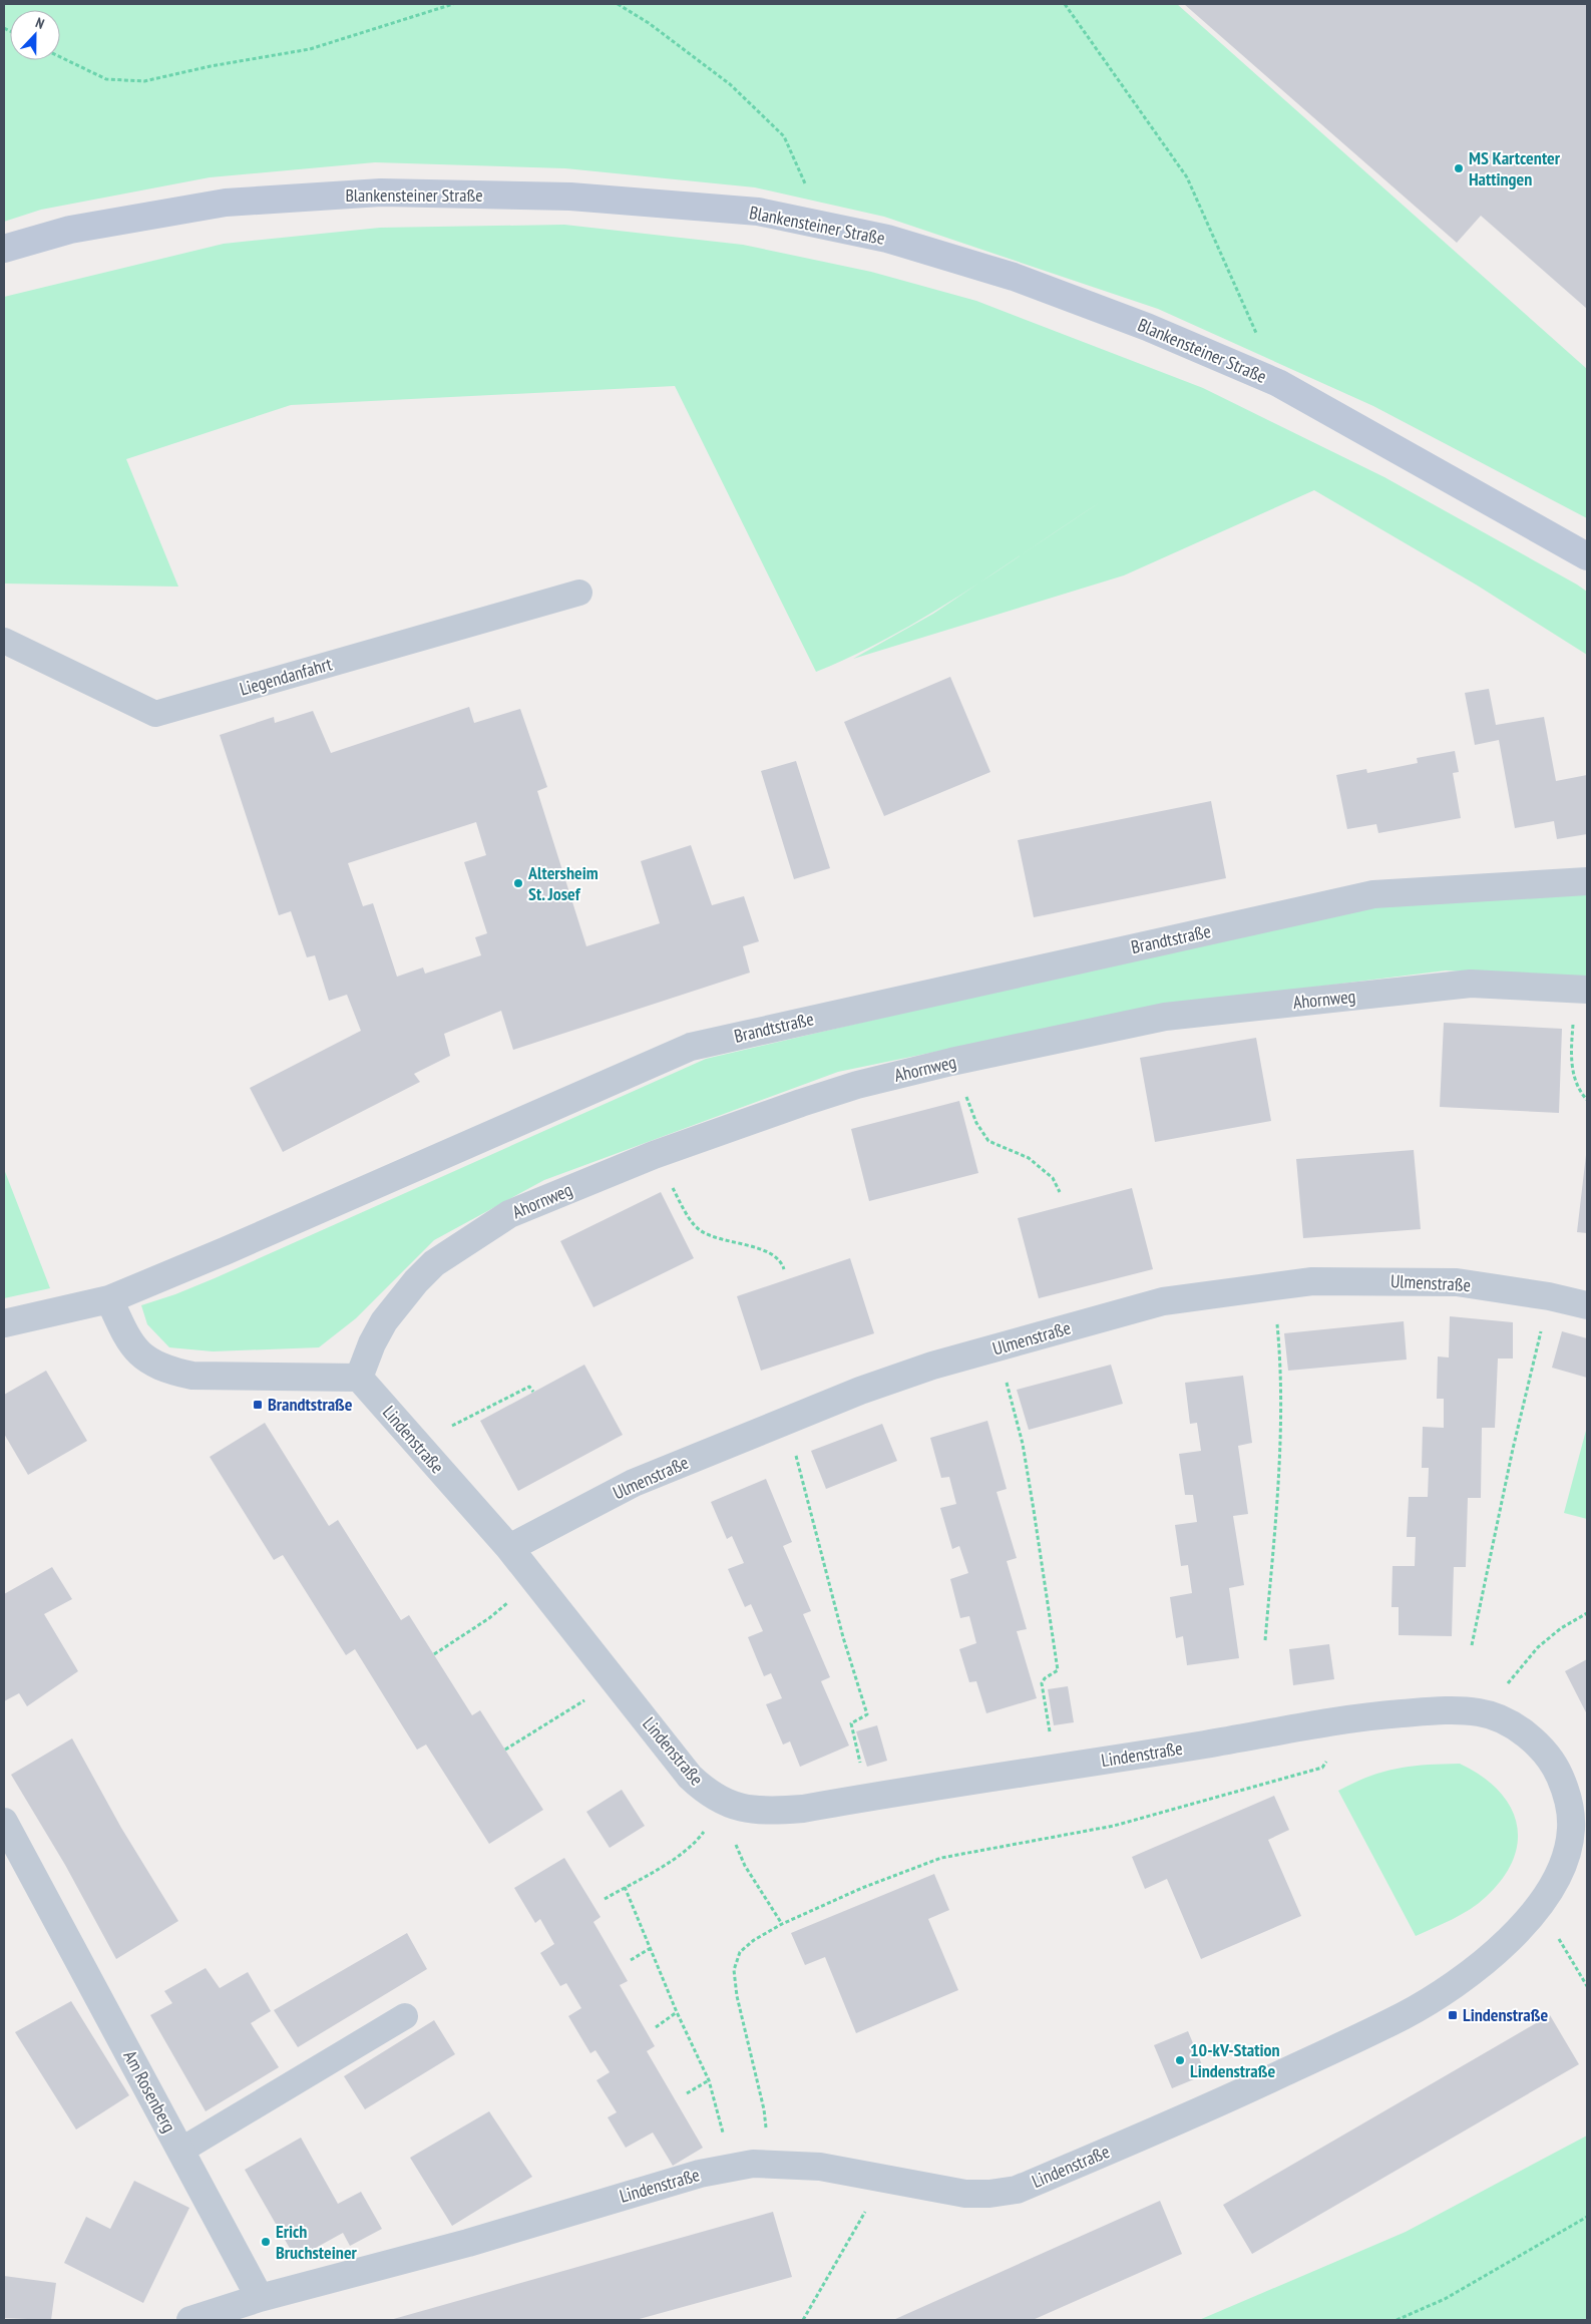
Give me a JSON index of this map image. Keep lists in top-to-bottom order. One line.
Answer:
{"streets":{"main road":["Blankensteiner Straße"],"street":["Brandtstraße","Ahornweg","Ulmenstraße","Lindenstraße","Am Rosenberg"],"lane":["Liegendanfahrt"]},"crossings":[["Ahornweg","Lindenstraße"],["Ulmenstraße","Lindenstraße"],["Lindenstraße","Am Rosenberg"]],"places":{"other":["MS Kartcenter Hattingen","Altersheim St. Josef","10-kV-Station Lindenstraße","Erich Bruchsteiner"],"transit":["Brandtstraße","Lindenstraße"]},"north":"top"}
